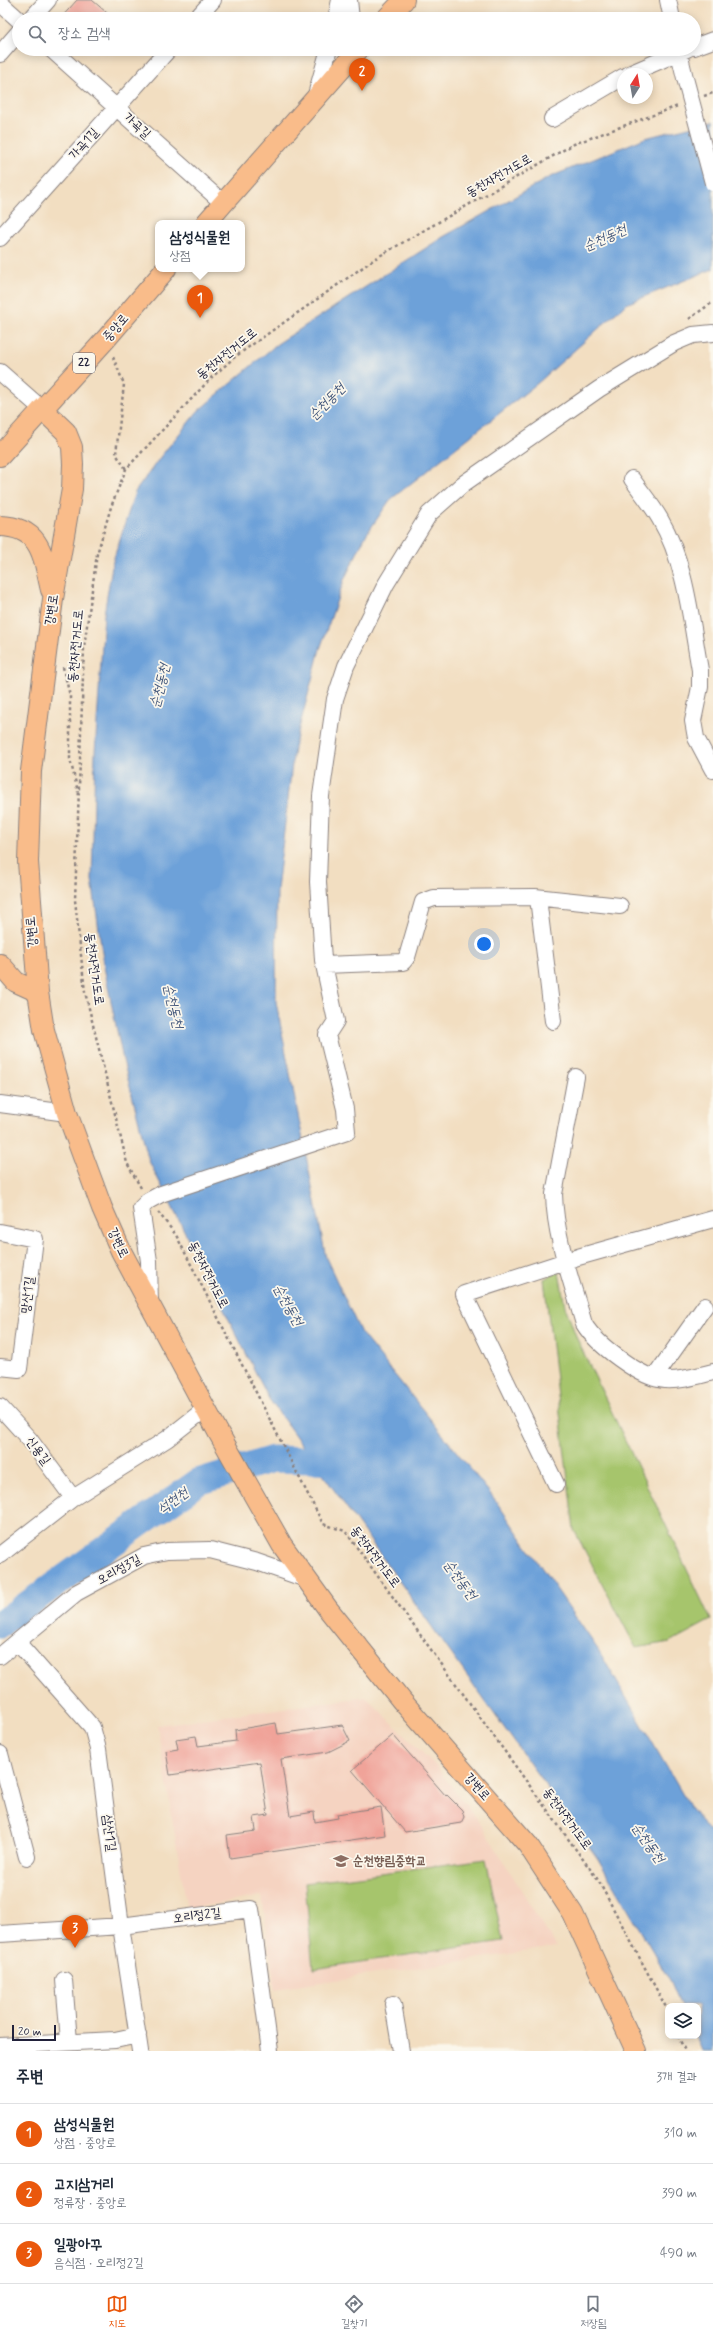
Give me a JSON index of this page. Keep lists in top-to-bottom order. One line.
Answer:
{"streets":{"main road":["중앙로","22","강변로"],"street":["가곡길","가곡1길","망산1길","신용길","오리정3길","삼산1길","오리정2길"],"path":["동천자전거도로"]},"crossings":[["가곡길","가곡1길"],["중앙로","강변로"],["강변로","오리정3길"],["오리정3길","삼산1길"],["삼산1길","오리정2길"]],"water":["순천동천","석현천"],"places":{"school or university":["순천향림중학교"]},"scale_bar":"20 m","north":"top","page":{"search":"장소 검색","pins":["2","1","3"],"popup":["삼성식물원","상점"],"scale":"20 m","heading":["주변","3개 결과"],"list":[{"mark":"1","name":"삼성식물원","note":"상점 · 중앙로","value":"310 m"},{"mark":"2","name":"고지삼거리","note":"정류장 · 중앙로","value":"390 m"},{"mark":"3","name":"일광아꾸","note":"음식점 · 오리정2길","value":"490 m"}],"nav":["지도","길찾기","저장됨"]}}
